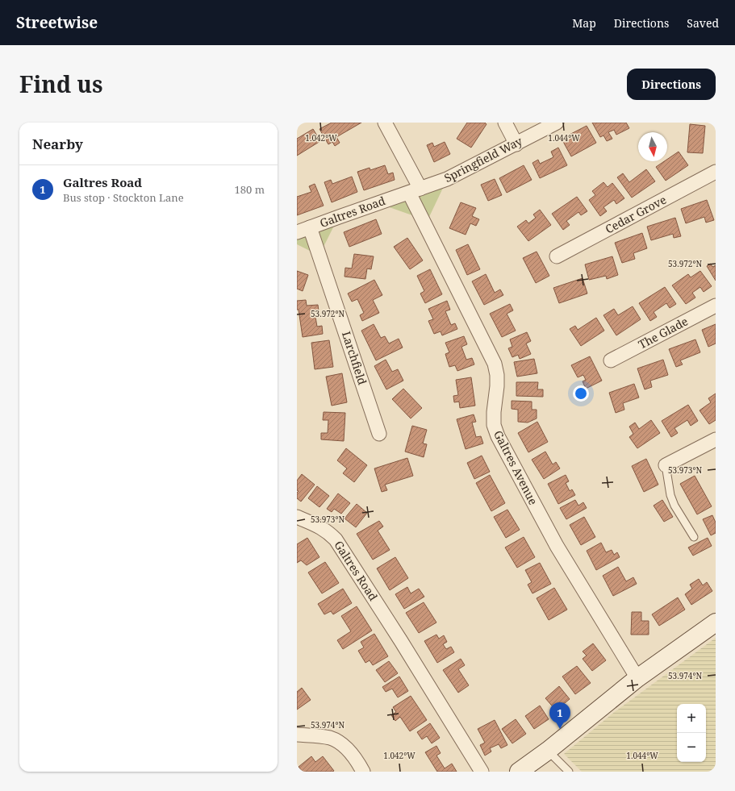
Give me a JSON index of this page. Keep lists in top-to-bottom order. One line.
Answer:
{"streets":{"street":["Springfield Way","Galtres Road","Cedar Grove","The Glade","Larchfield","Galtres Avenue"]},"crossings":[["Springfield Way","Galtres Road"],["Springfield Way","Galtres Avenue"],["Galtres Road","Larchfield"],["Galtres Road","Galtres Avenue"]],"north":"bottom","page":{"header":"Streetwise","nav":["Map","Directions","Saved"],"title":"Find us","buttons":"Directions","heading":"Nearby","list":[{"mark":"1","name":"Galtres Road","note":"Bus stop · Stockton Lane","value":"180 m"}],"pins":"1","map_buttons":["+","−"]},"coordinates":["1.042°W","1.044°W","53.972°N","53.973°N","53.974°N"]}
